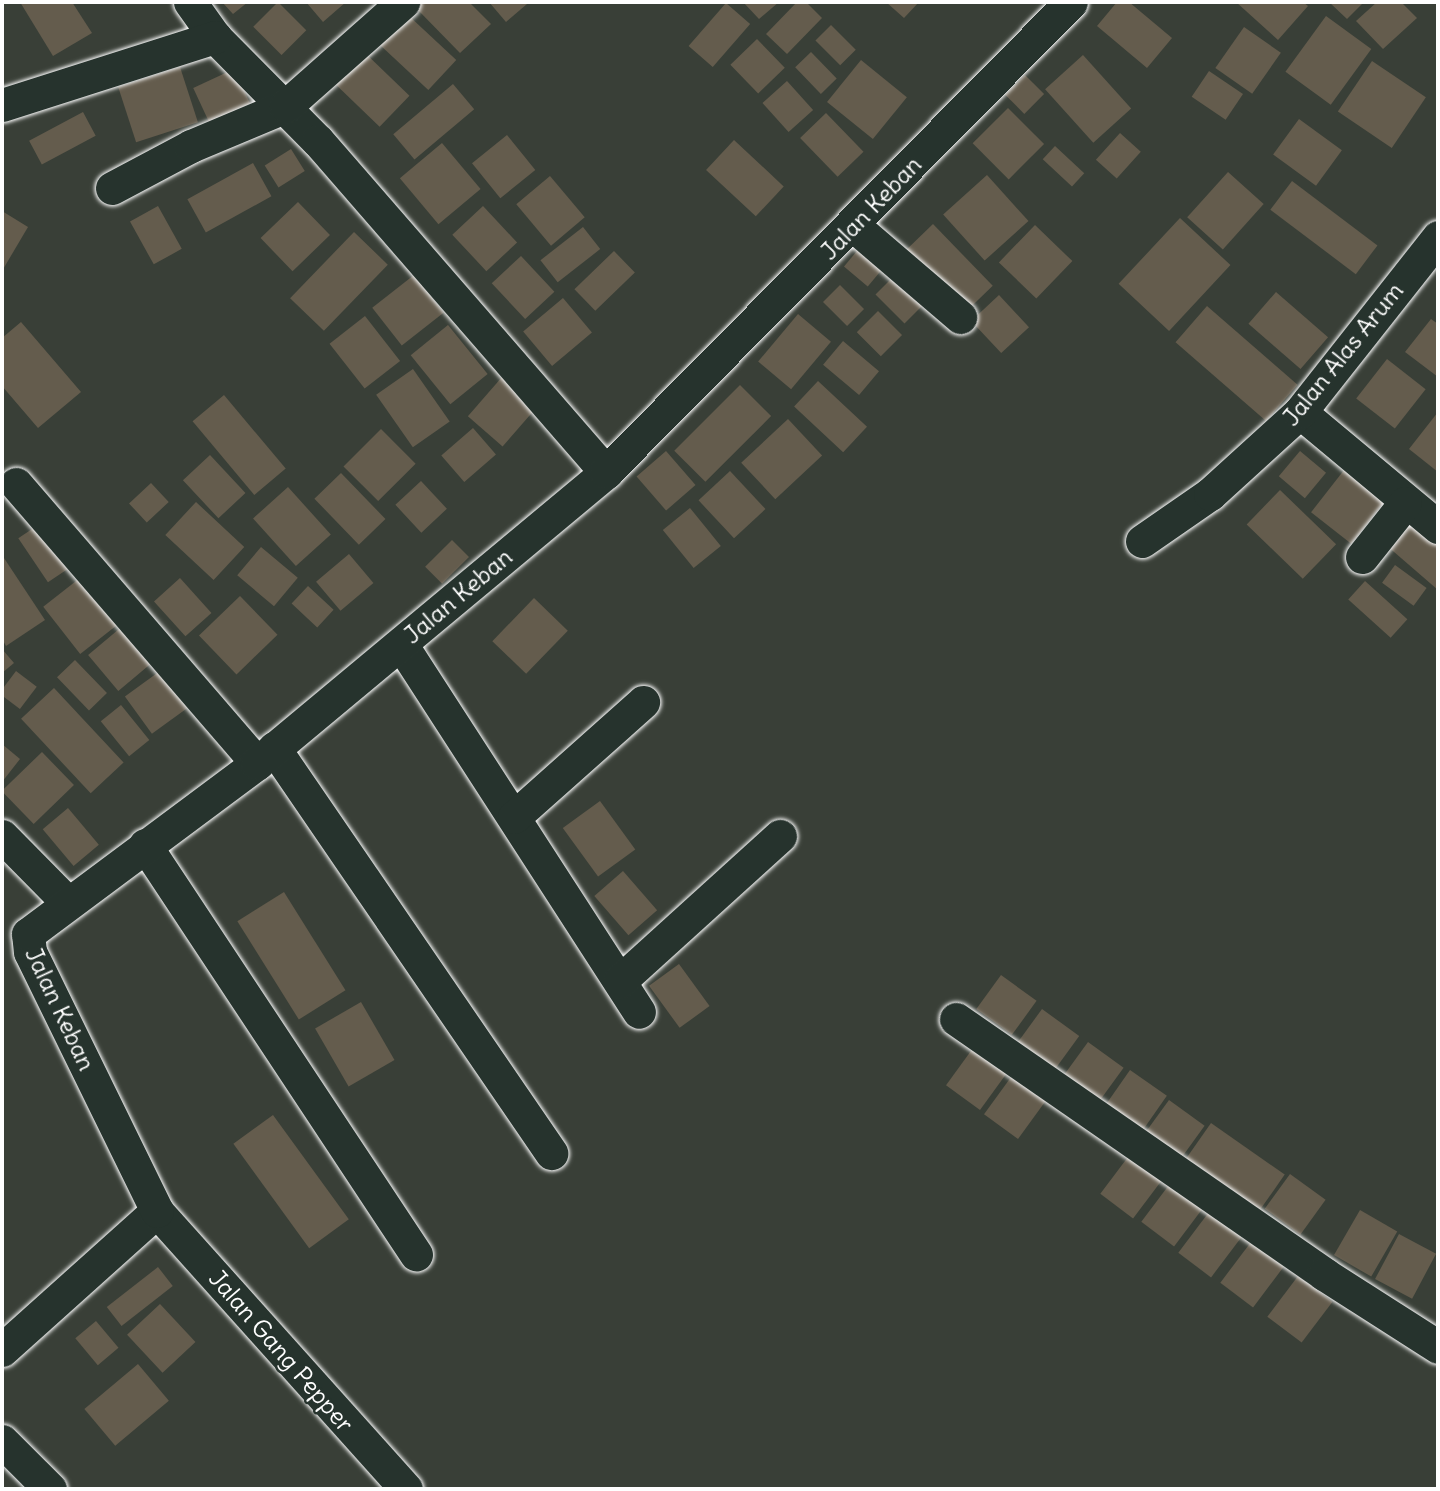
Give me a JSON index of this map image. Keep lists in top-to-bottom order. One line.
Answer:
{"streets":{"street":["Jalan Keban","Jalan Alas Arum","Jalan Gang Pepper"]},"crossings":[["Jalan Keban","Jalan Gang Pepper"]]}
